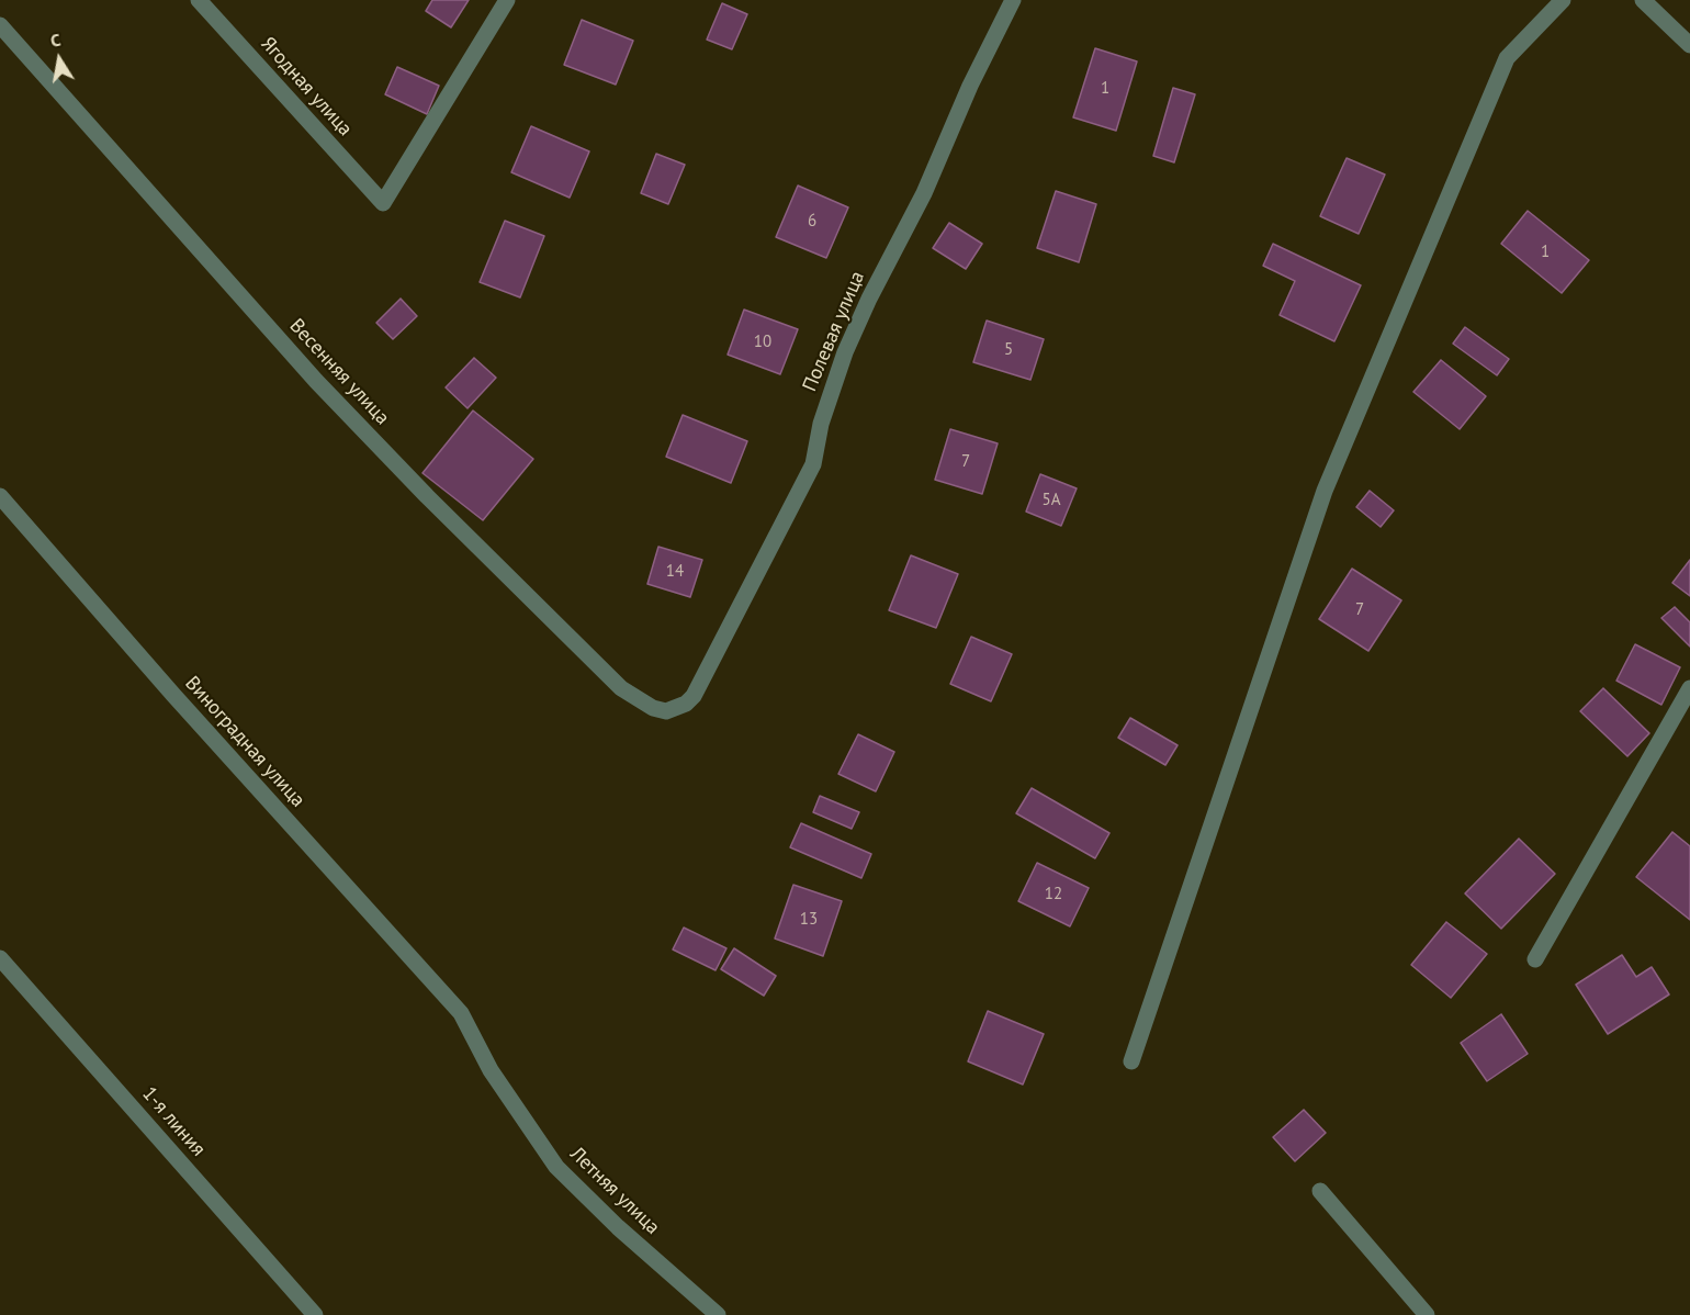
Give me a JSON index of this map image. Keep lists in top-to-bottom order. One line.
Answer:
{"streets":{"street":["Ягодная улица","Полевая улица","Весенняя улица","Виноградная улица","1-я линия","Летняя улица"]},"crossings":[["Полевая улица","Весенняя улица"],["Виноградная улица","Летняя улица"]],"house_numbers":["1","6","1","10","5","7","5А","14","7","12","13"],"north":"top"}
